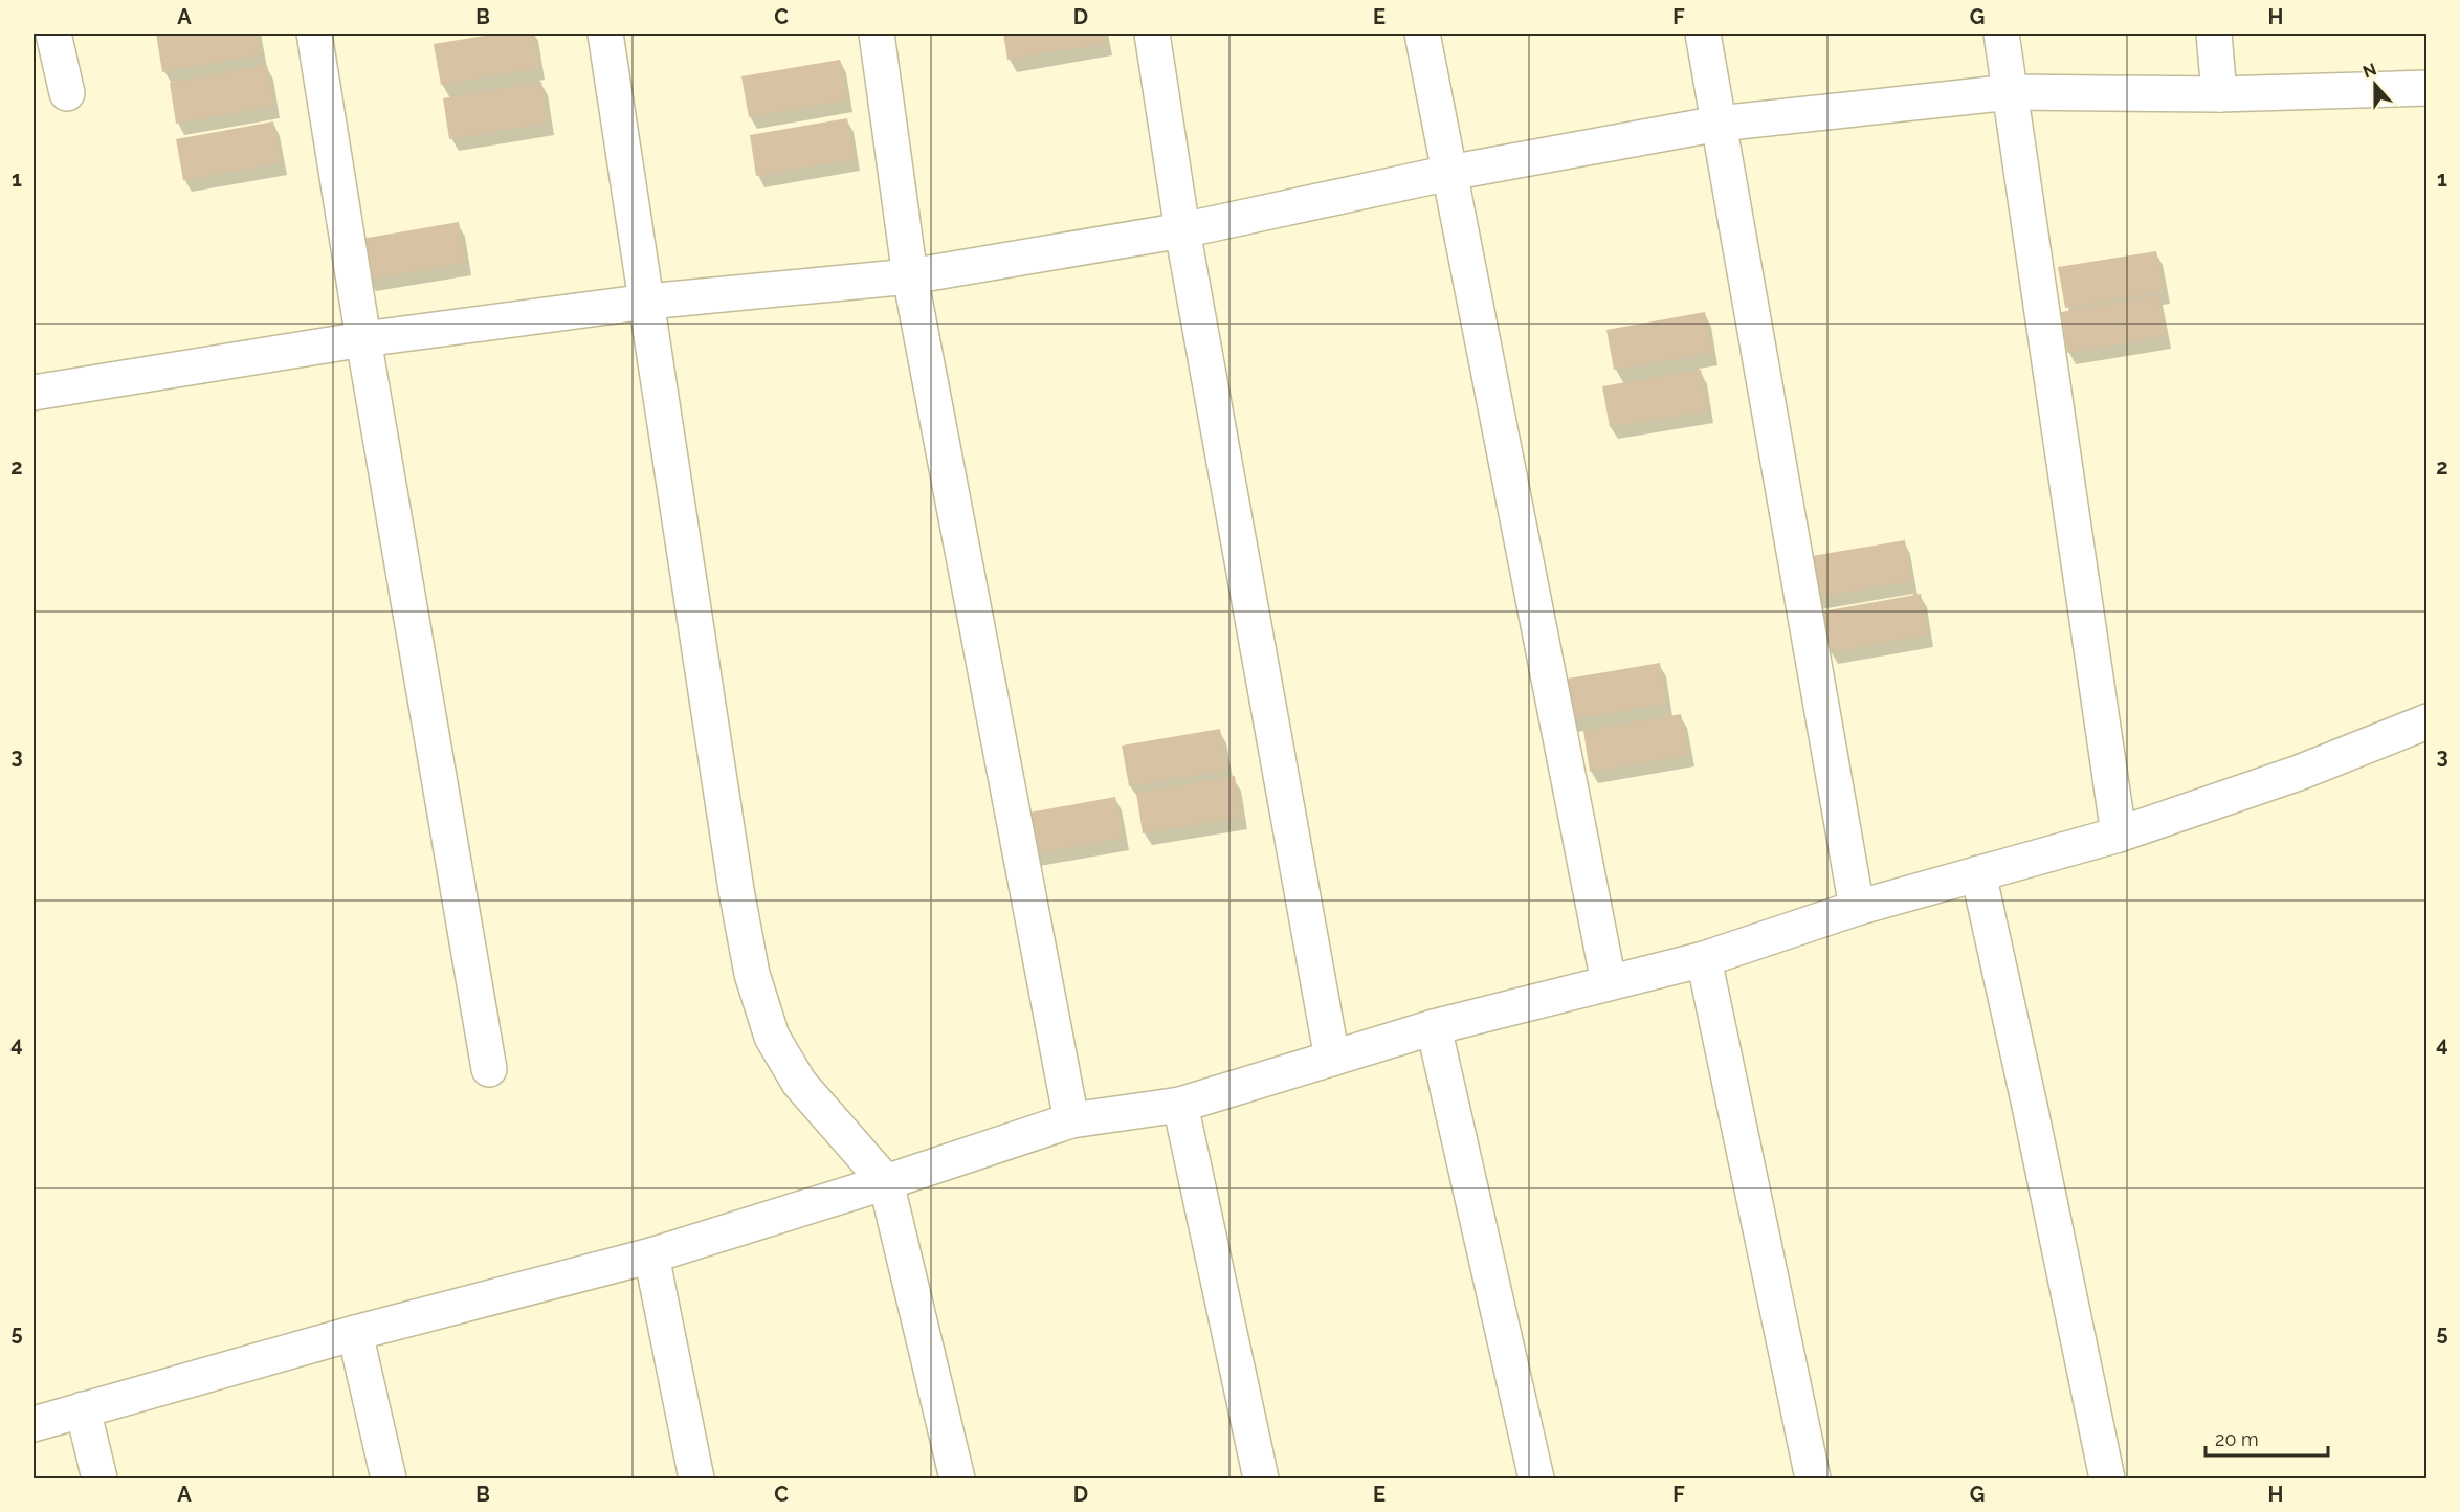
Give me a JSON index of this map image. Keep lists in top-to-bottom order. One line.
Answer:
{"scale_bar":"20 m","north":"top","grid":{"columns":["A","B","C","D","E","F","G","H"],"rows":["1","2","3","4","5"]}}
